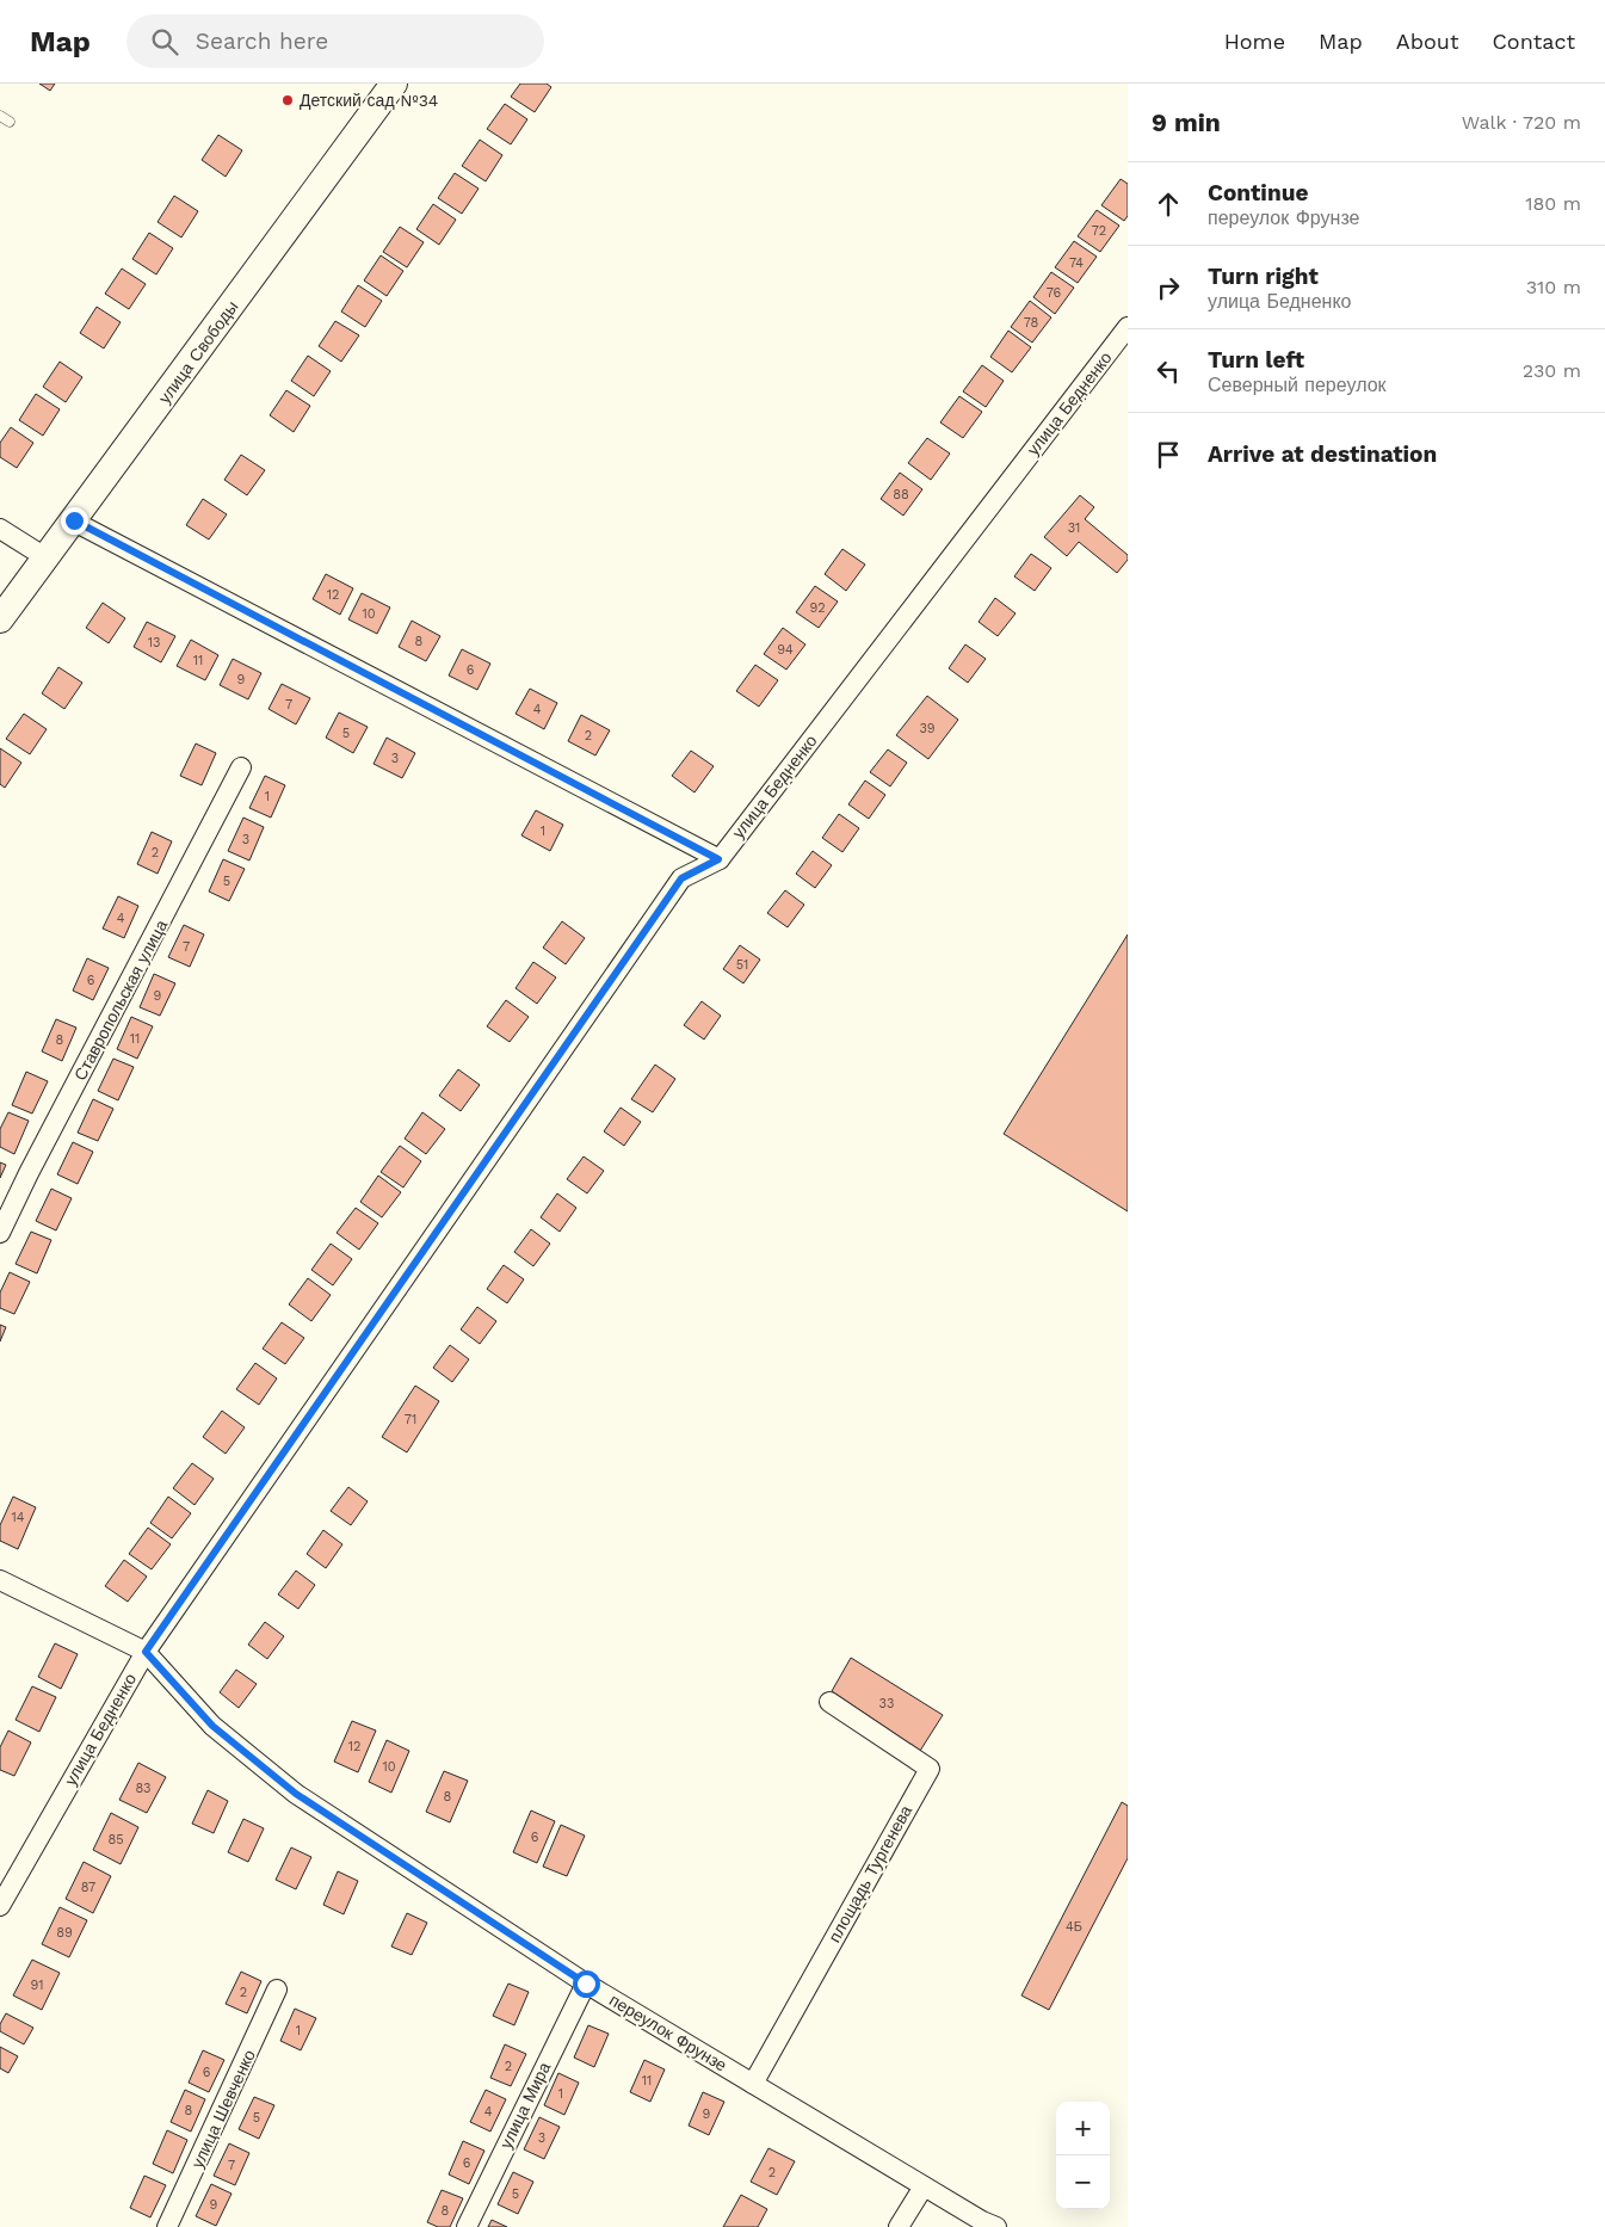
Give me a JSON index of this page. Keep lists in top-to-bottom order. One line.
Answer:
{"streets":{"main road":["улица Свободы"],"street":["улица Бедненко","Ставропольская улица","площадь Тургенева","переулок Фрунзе","улица Мира","улица Шевченко"]},"crossings":[["улица Бедненко","переулок Фрунзе"],["площадь Тургенева","переулок Фрунзе"],["переулок Фрунзе","улица Мира"]],"places":["Детский сад №34"],"house_numbers":["72","74","76","78","88","31","12","92","10","8","13","94","11","6","9","7","4","39","5","2","3","1","1","3","2","5","4","7","51","6","9","11","8","71","14","33","12","10","83","8","6","85","87","4Б","89","91","2","1","2","6","11","1","8","4","9","5","3","6","7","2","5","9","8"],"page":{"header":"Map","search":"Search here","nav":["Home","Map","About","Contact"],"heading":["9 min","Walk · 720 m"],"list":[["Continue","переулок Фрунзе","180 m"],["Turn right","улица Бедненко","310 m"],["Turn left","Северный переулок","230 m"],"Arrive at destination"],"map_buttons":["+","−"]}}
